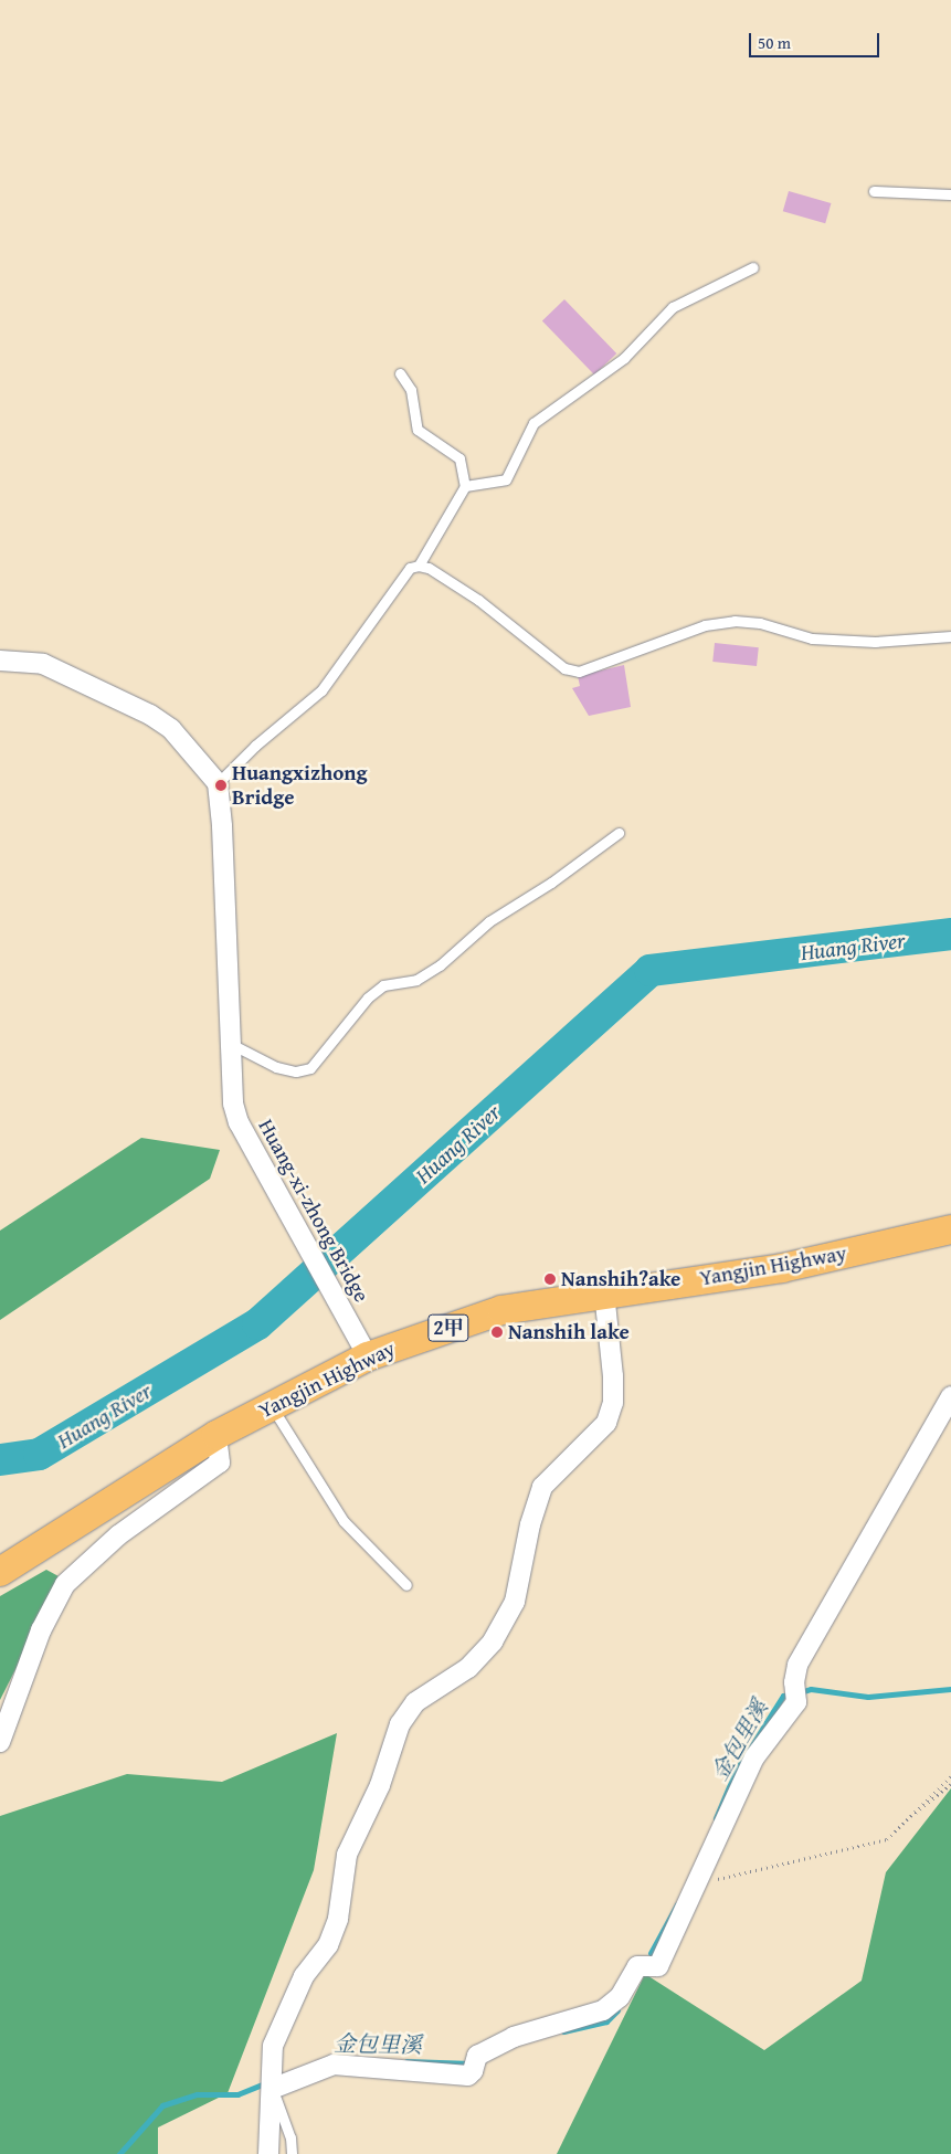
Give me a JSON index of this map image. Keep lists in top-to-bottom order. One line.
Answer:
{"streets":{"main road":["Yangjin Highway","2甲"],"street":["Huang-xi-zhong Bridge"]},"crossings":[["Huang-xi-zhong Bridge","Yangjin Highway"]],"water":["Huang River","金包里溪"],"places":["Huangxizhong Bridge","Nanshih?ake","Nanshih lake"],"scale_bar":"50 m"}
